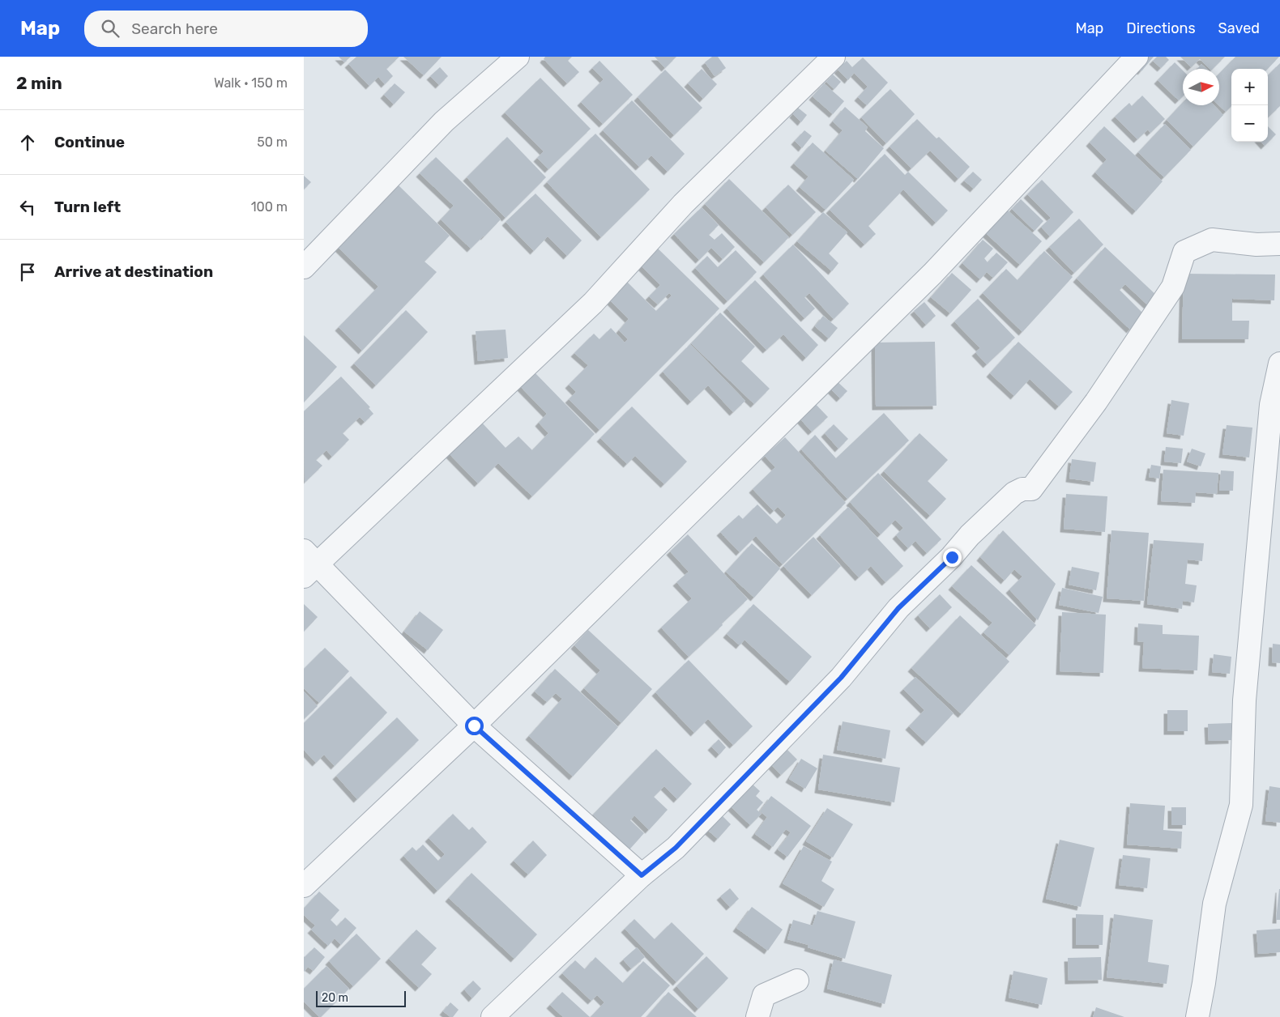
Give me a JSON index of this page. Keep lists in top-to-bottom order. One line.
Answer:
{"scale_bar":"20 m","north":"right","page":{"header":"Map","search":"Search here","nav":["Map","Directions","Saved"],"heading":["2 min","Walk · 150 m"],"map_buttons":["+","−"],"list":[["Continue","50 m"],["Turn left","100 m"],"Arrive at destination"],"scale":"20 m"}}
